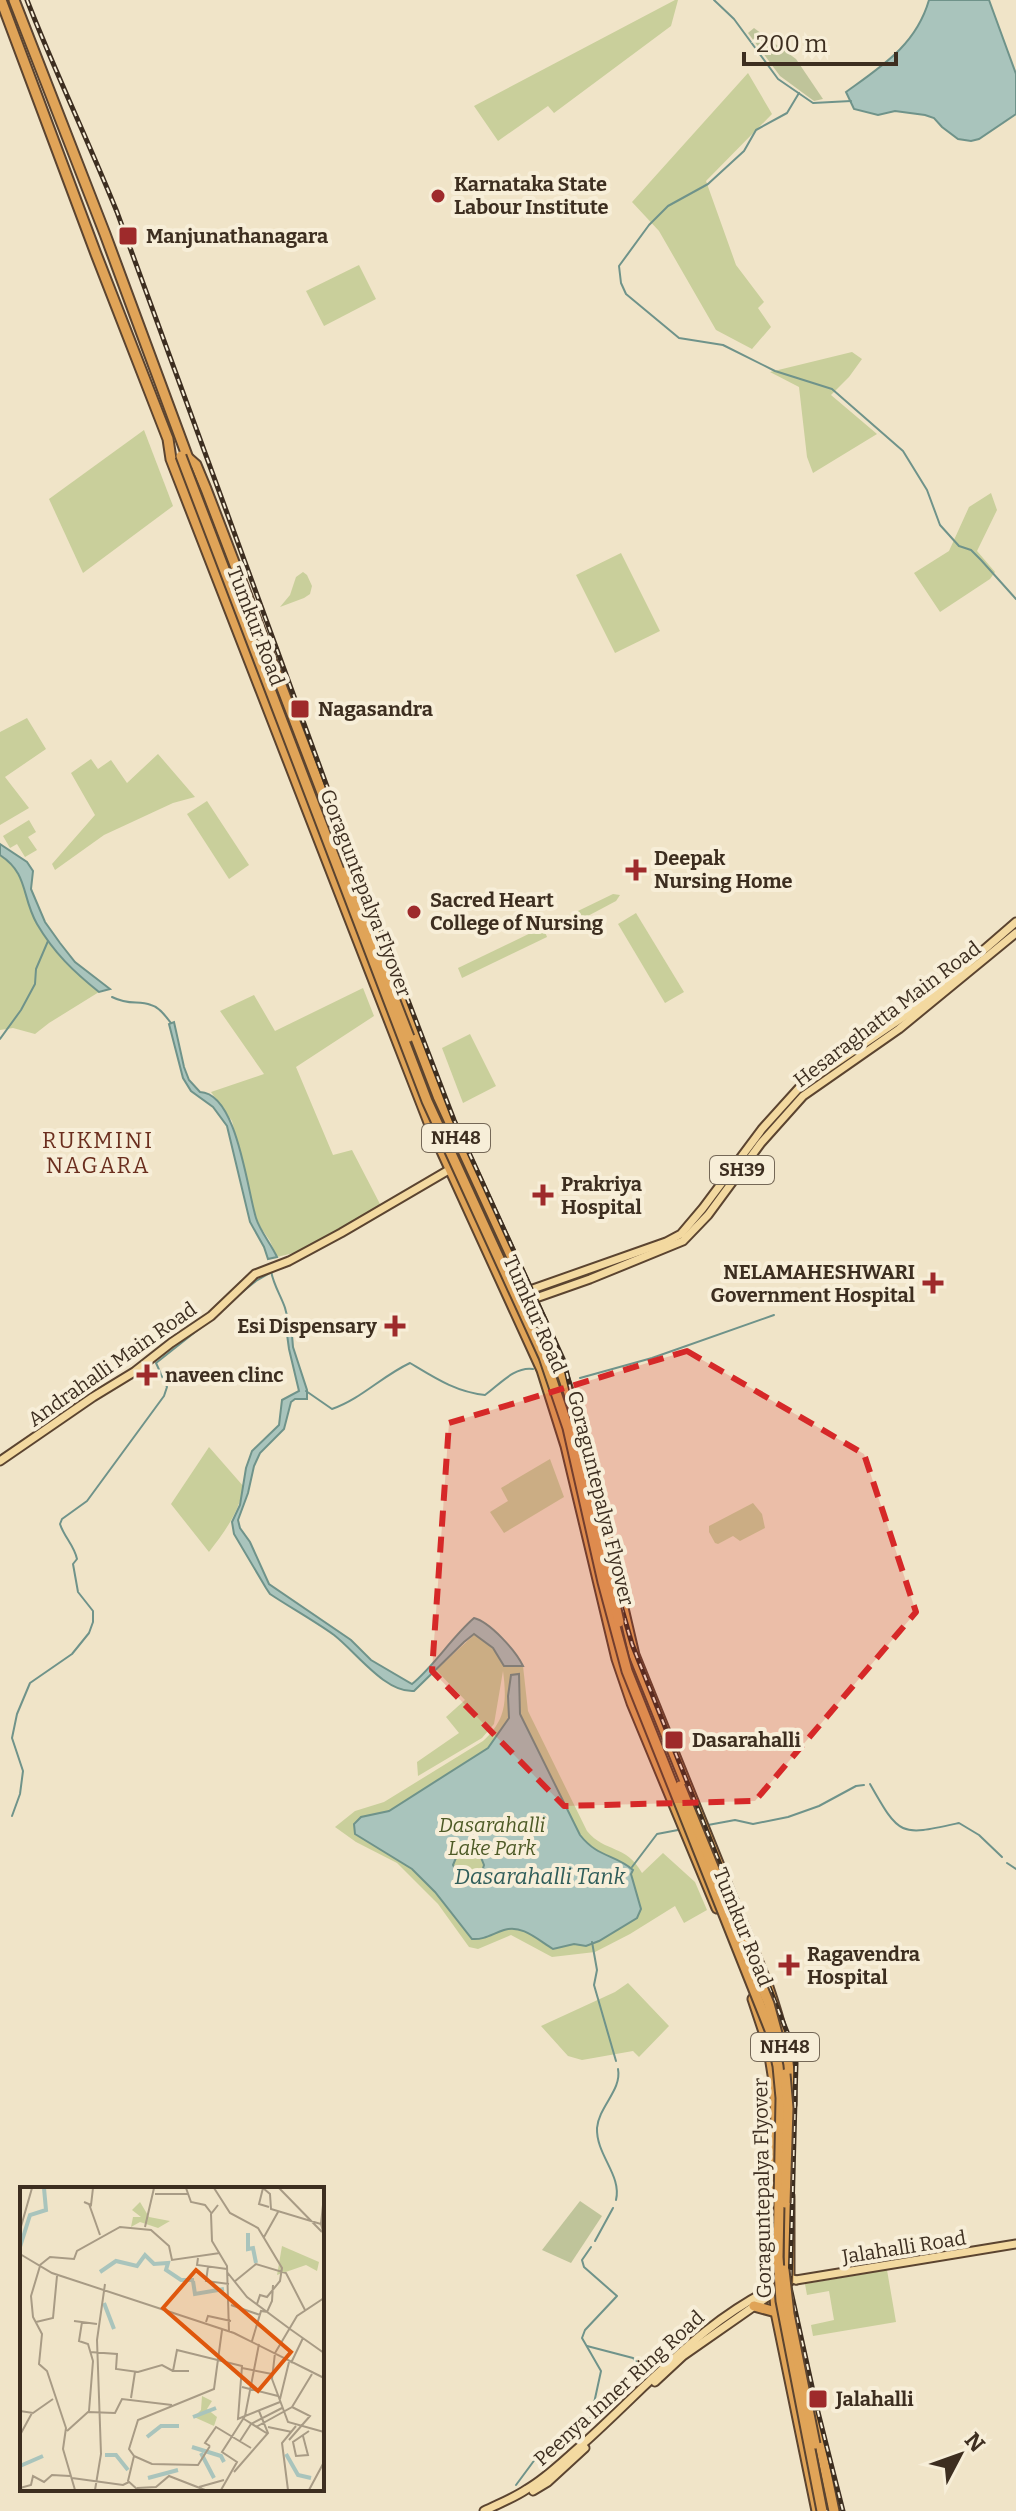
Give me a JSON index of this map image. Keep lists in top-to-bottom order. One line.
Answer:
{"streets":{"highway":["Tumkur Road","Goraguntepalya Flyover","NH48"],"main road":["Hesaraghatta Main Road","SH39","Andrahalli Main Road","Jalahalli Road","Peenya Inner Ring Road"]},"crossings":[["Tumkur Road","Goraguntepalya Flyover"],["Tumkur Road","Hesaraghatta Main Road"],["Tumkur Road","NH48"],["Tumkur Road","Jalahalli Road"],["Tumkur Road","Peenya Inner Ring Road"],["Goraguntepalya Flyover","NH48"],["Jalahalli Road","Peenya Inner Ring Road"]],"districts":["RUKMINI NAGARA"],"water":["Dasarahalli Tank"],"parks":["Dasarahalli Lake Park"],"places":{"other":["Karnataka State Labour Institute","Sacred Heart College of Nursing"],"transit":["Manjunathanagara","Nagasandra","Dasarahalli","Jalahalli"],"health":["Deepak Nursing Home","Prakriya Hospital","NELAMAHESHWARI Government Hospital","Esi Dispensary","naveen clinc","Ragavendra Hospital"]},"scale_bar":"200 m","north":"top right"}
